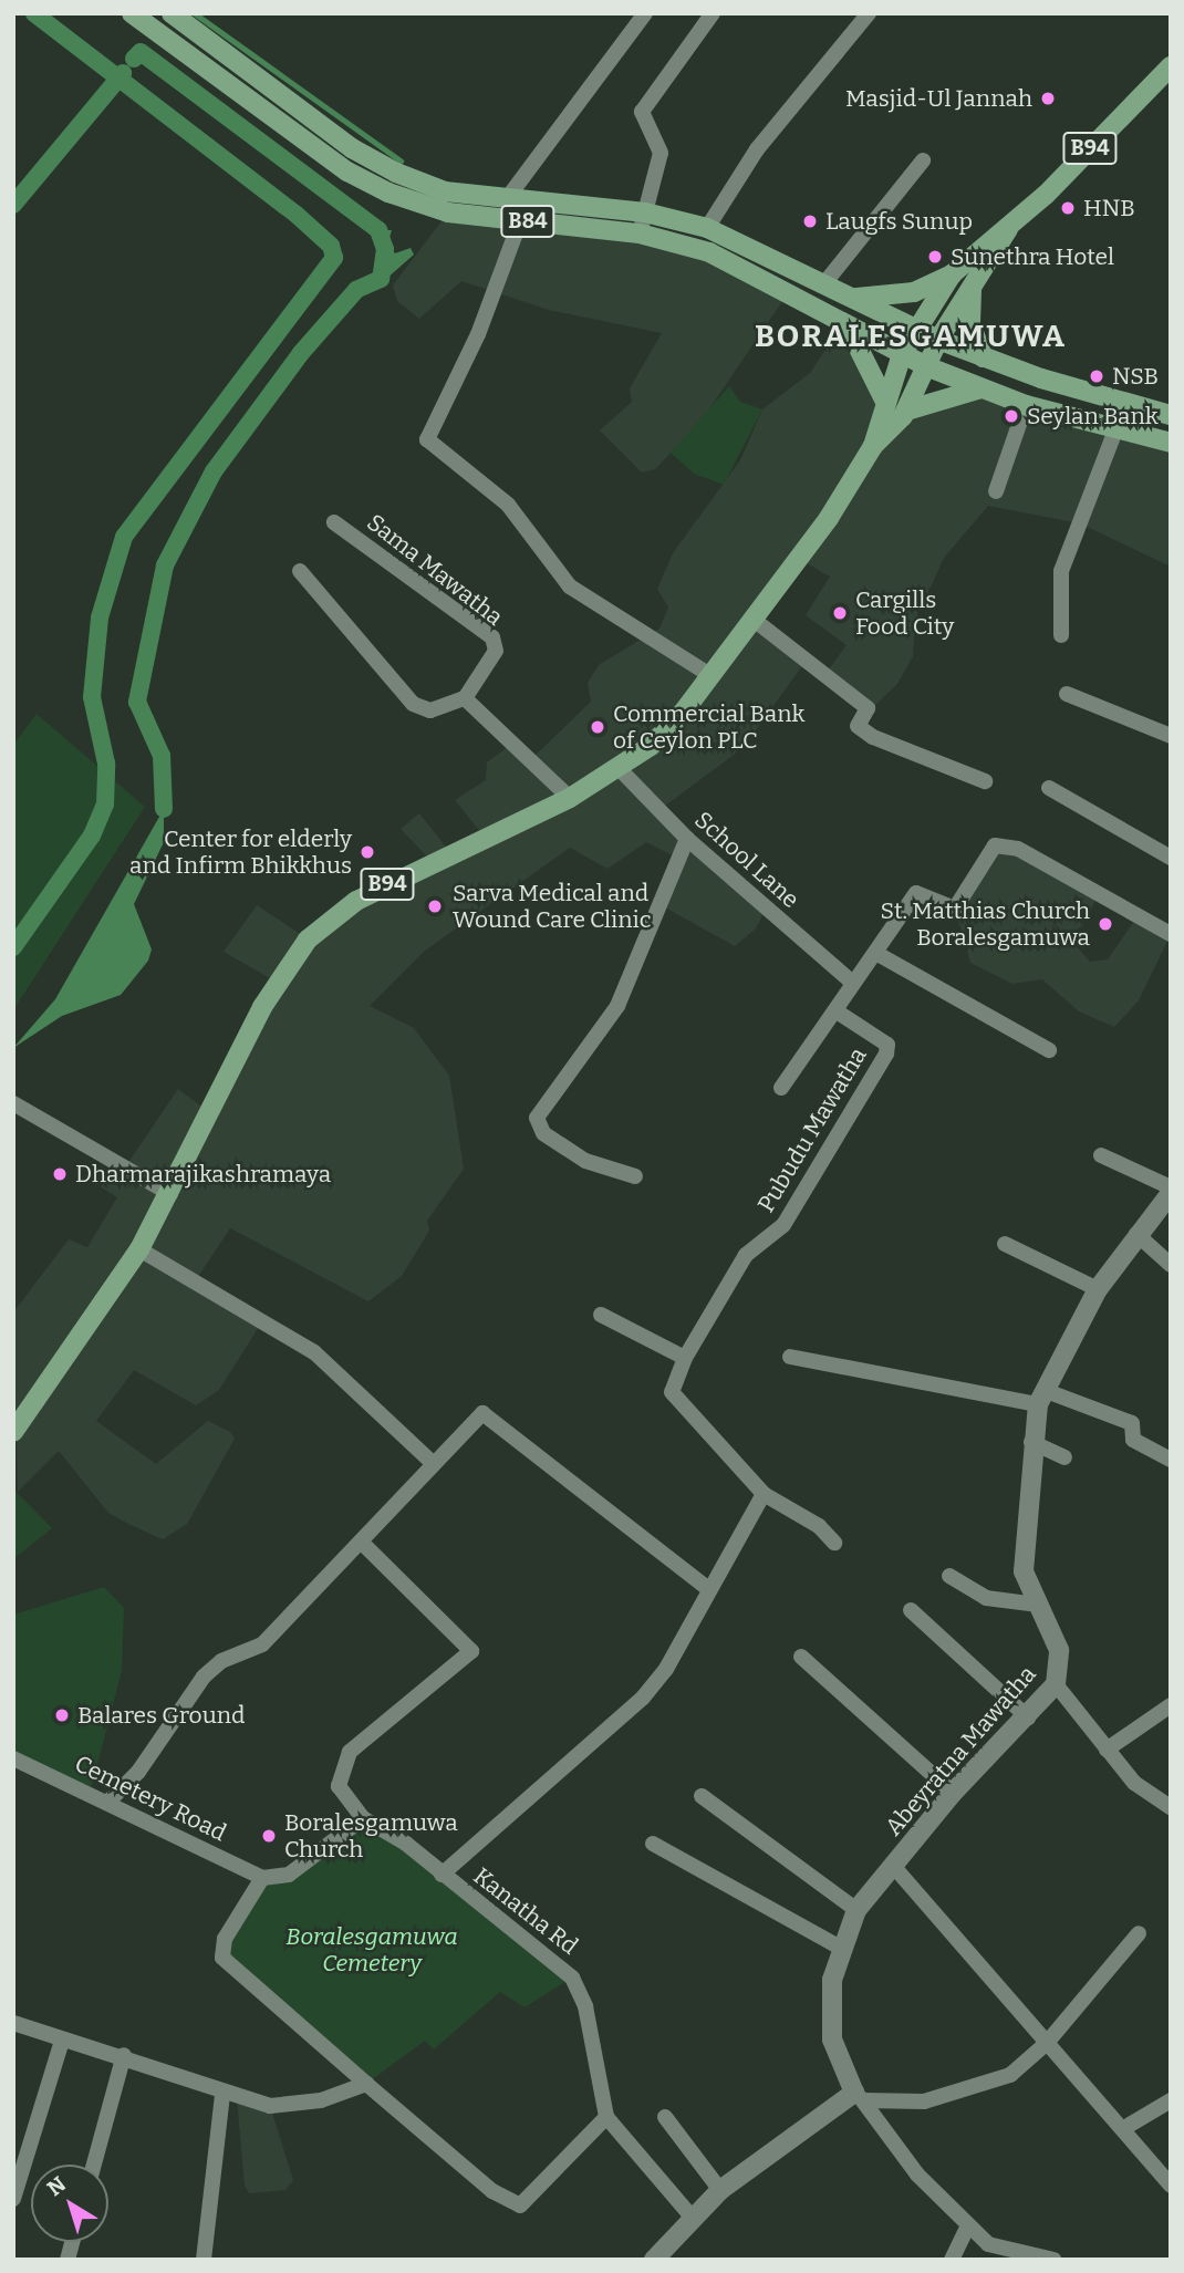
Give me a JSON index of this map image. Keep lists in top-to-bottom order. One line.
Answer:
{"streets":{"main road":["B94","B84"],"street":["Sama Mawatha","School Lane","Pubudu Mawatha","Abeyratna Mawatha","Cemetery Road","Kanatha Rd"]},"crossings":[["B94","B84"],["B94","School Lane"]],"districts":["BORALESGAMUWA"],"parks":["Boralesgamuwa Cemetery"],"places":["Masjid-Ul Jannah","HNB","Laugfs Sunup","Sunethra Hotel","NSB","Seylan Bank","Cargills Food City","Commercial Bank of Ceylon PLC","Center for elderly and Infirm Bhikkhus","Sarva Medical and Wound Care Clinic","St. Matthias Church Boralesgamuwa","Dharmarajikashramaya","Balares Ground","Boralesgamuwa Church"],"north":"top left"}
